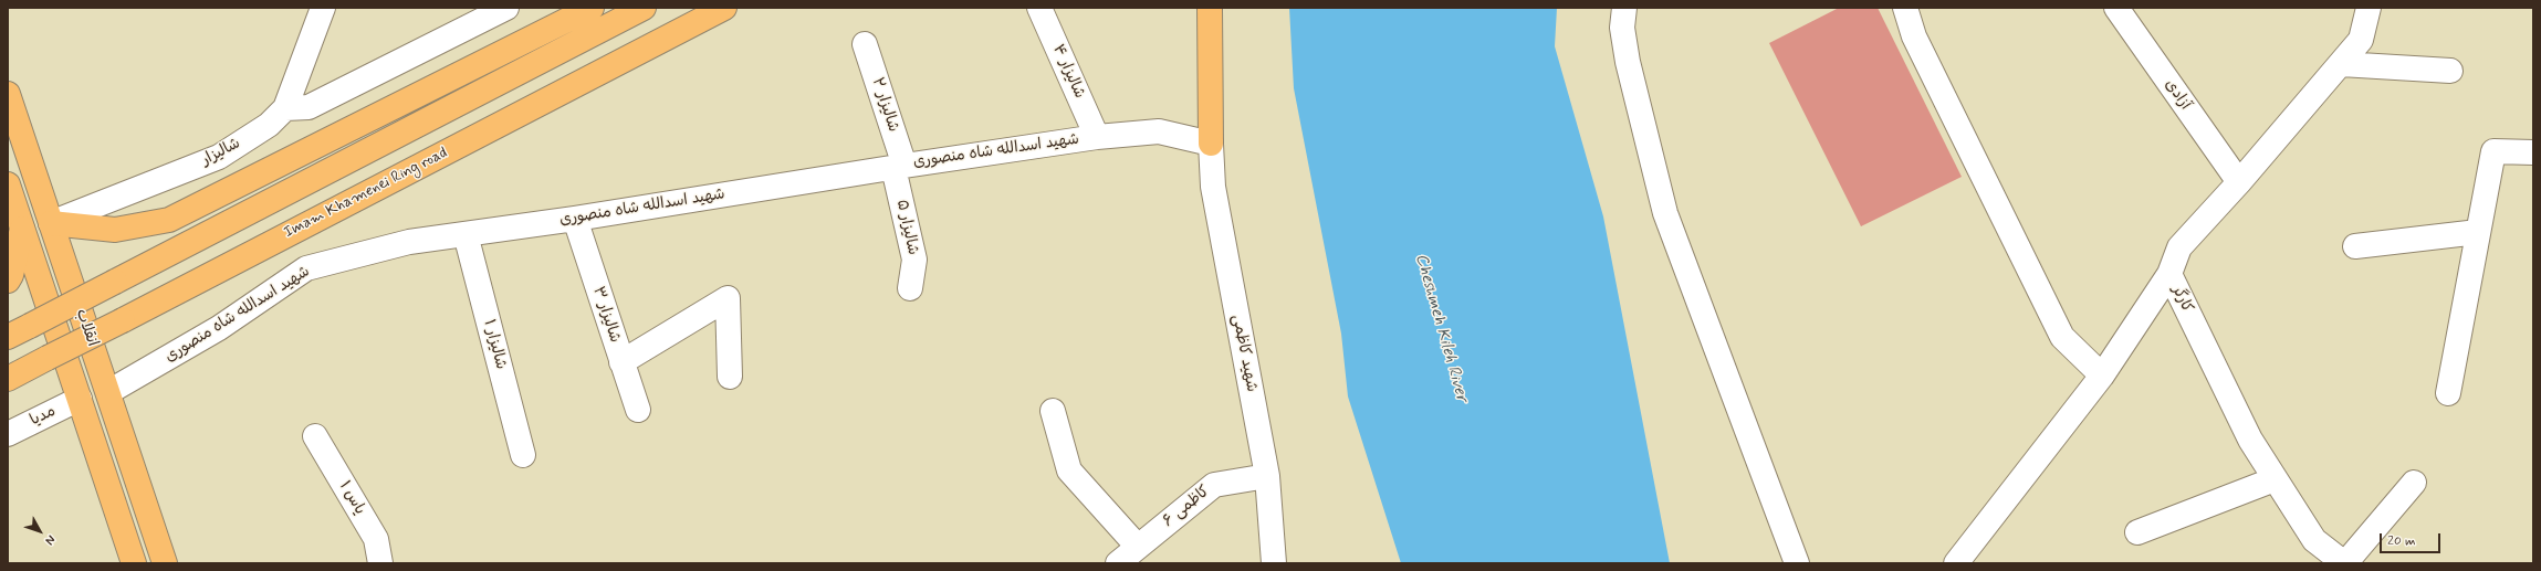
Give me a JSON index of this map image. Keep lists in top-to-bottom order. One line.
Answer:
{"streets":{"main road":["Imam Khamenei Ring road","انقلاب"],"street":["شالیزار ۴","آزادی","شالیزار ۲","شهید اسدالله شاه منصوری","شالیزار","شالیزار ۵","کارگر","شالیزار ۳","شالیزار ۱","شهید کاظمی","مدیا","یاس ۱","کاظمی ۶"]},"crossings":[["شالیزار ۴","شهید اسدالله شاه منصوری"],["آزادی","کارگر"],["شالیزار ۲","شهید اسدالله شاه منصوری"],["شالیزار ۲","شالیزار ۵"],["شهید اسدالله شاه منصوری","شالیزار ۵"],["شهید اسدالله شاه منصوری","شالیزار ۳"],["شهید اسدالله شاه منصوری","انقلاب"],["شهید اسدالله شاه منصوری","شالیزار ۱"],["شهید اسدالله شاه منصوری","شهید کاظمی"],["شالیزار","انقلاب"],["انقلاب","مدیا"],["شهید کاظمی","کاظمی ۶"]],"water":["Cheshmeh Kileh River"],"scale_bar":"20 m","north":"bottom right"}
